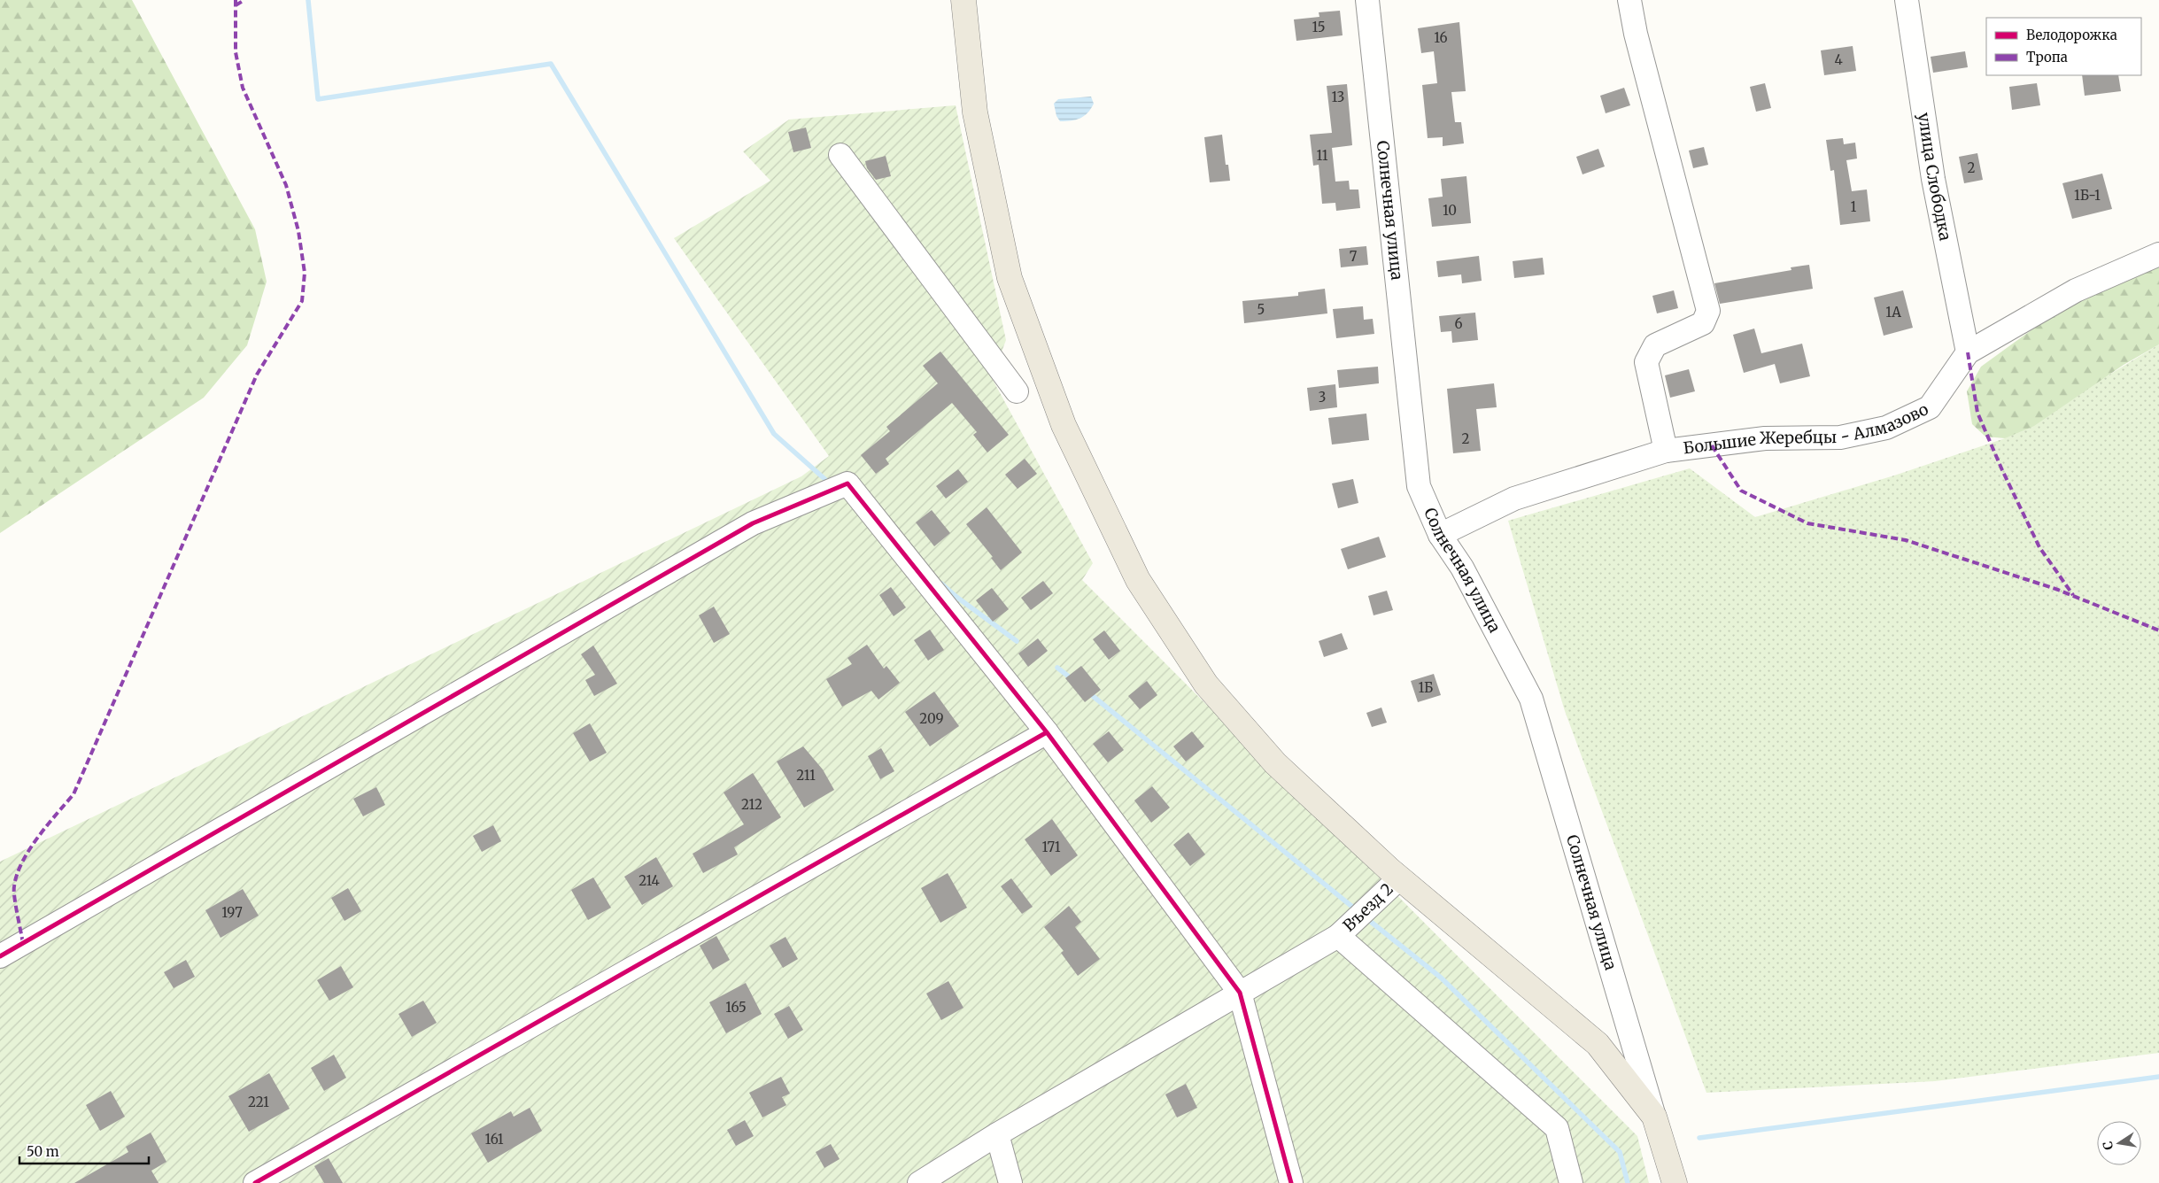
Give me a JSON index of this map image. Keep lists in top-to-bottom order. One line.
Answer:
{"streets":{"street":["улица Слободка","Солнечная улица","Большие Жеребцы - Алмазово","Въезд 2"]},"crossings":[["улица Слободка","Большие Жеребцы - Алмазово"],["Солнечная улица","Большие Жеребцы - Алмазово"]],"house_numbers":["15","16","4","13","11","2","1Б-1","1","10","7","5","1А","6","3","2","1Б","209","211","212","171","214","197","165","221","161"],"legend":["Велодорожка","Тропа"],"scale_bar":"50 m","north":"left"}
